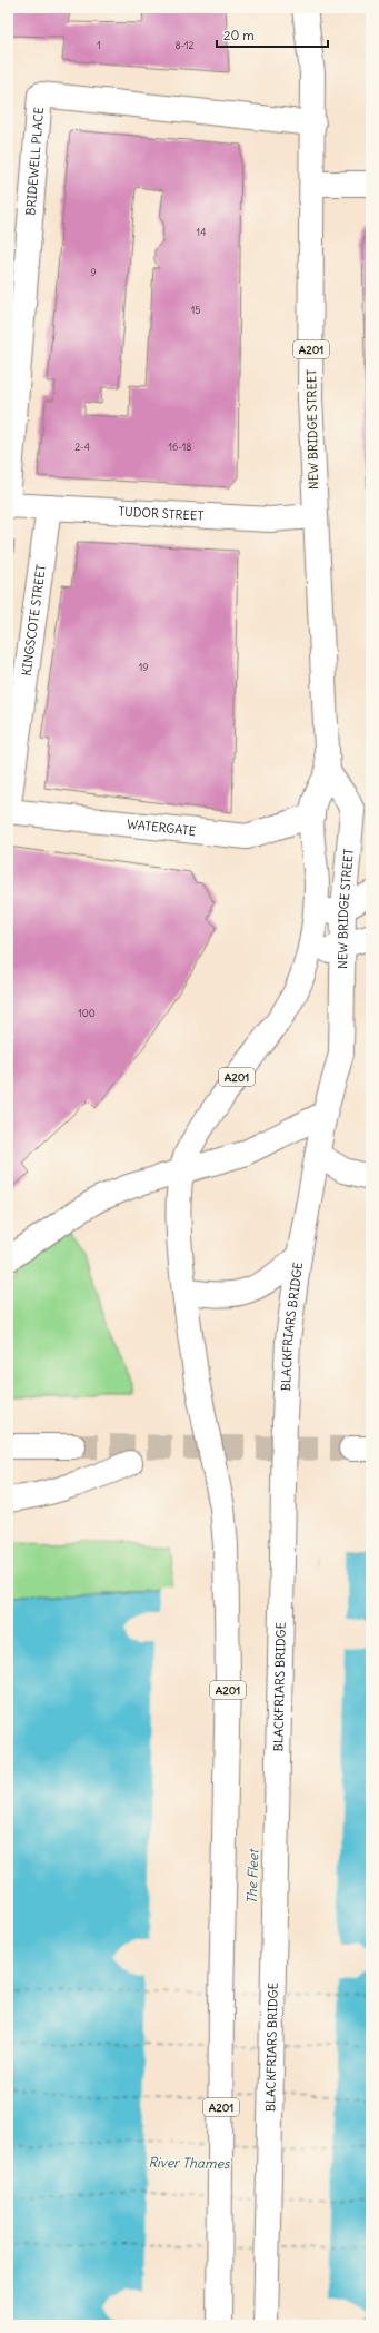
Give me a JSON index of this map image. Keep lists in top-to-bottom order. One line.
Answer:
{"streets":{"main road":["BRIDEWELL PLACE","A201","NEW BRIDGE STREET","TUDOR STREET","KINGSCOTE STREET","WATERGATE","BLACKFRIARS BRIDGE"]},"crossings":[["BRIDEWELL PLACE","NEW BRIDGE STREET"],["BRIDEWELL PLACE","TUDOR STREET"],["A201","NEW BRIDGE STREET"],["NEW BRIDGE STREET","TUDOR STREET"],["NEW BRIDGE STREET","WATERGATE"],["NEW BRIDGE STREET","BLACKFRIARS BRIDGE"],["TUDOR STREET","KINGSCOTE STREET"],["KINGSCOTE STREET","WATERGATE"]],"water":["The Fleet","River Thames"],"house_numbers":["1","8-12","14","9","15","2-4","16-18","19","100"],"scale_bar":"20 m"}
